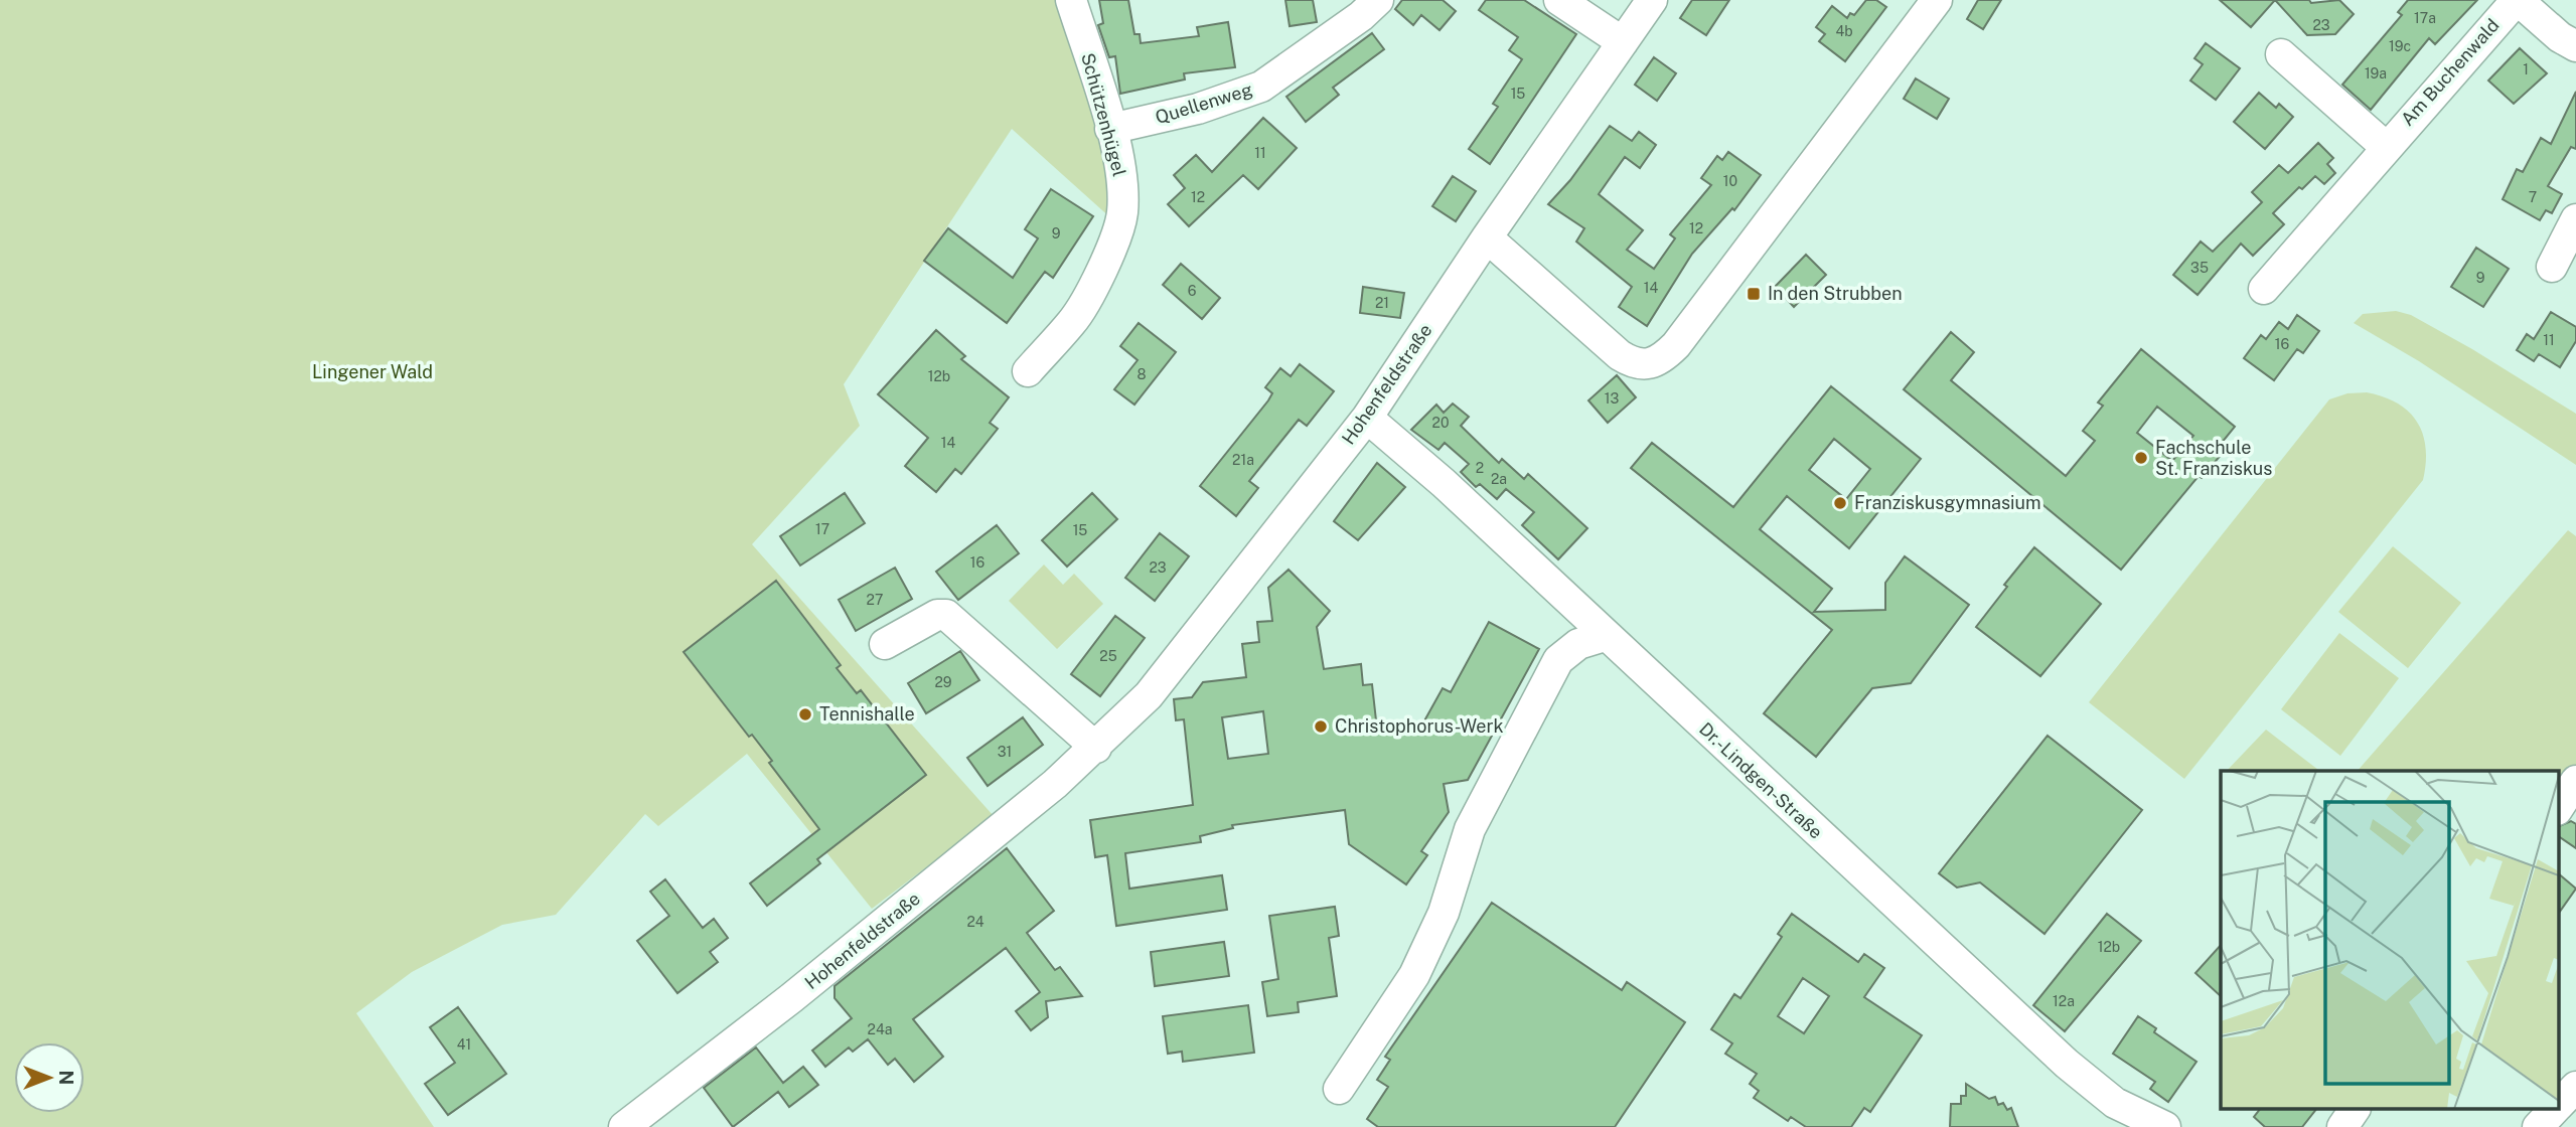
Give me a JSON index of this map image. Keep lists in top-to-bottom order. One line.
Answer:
{"streets":{"street":["Am Buchenwald","Quellenweg","Schützenhügel","Hohenfeldstraße","Dr.-Lindgen-Straße"]},"crossings":[["Quellenweg","Schützenhügel"],["Hohenfeldstraße","Dr.-Lindgen-Straße"]],"parks":["Lingener Wald"],"places":{"transit":["In den Strubben"],"other":["Fachschule St. Franziskus","Franziskusgymnasium","Tennishalle","Christophorus-Werk"]},"house_numbers":["17a","23","4b","19c","1","19a","15","11","10","12","7","12","9","35","9","14","6","21","11","16","8","12b","13","20","14","21a","2","2a","17","15","16","23","27","25","29","31","24","12b","12a","24a","41"],"north":"right"}
